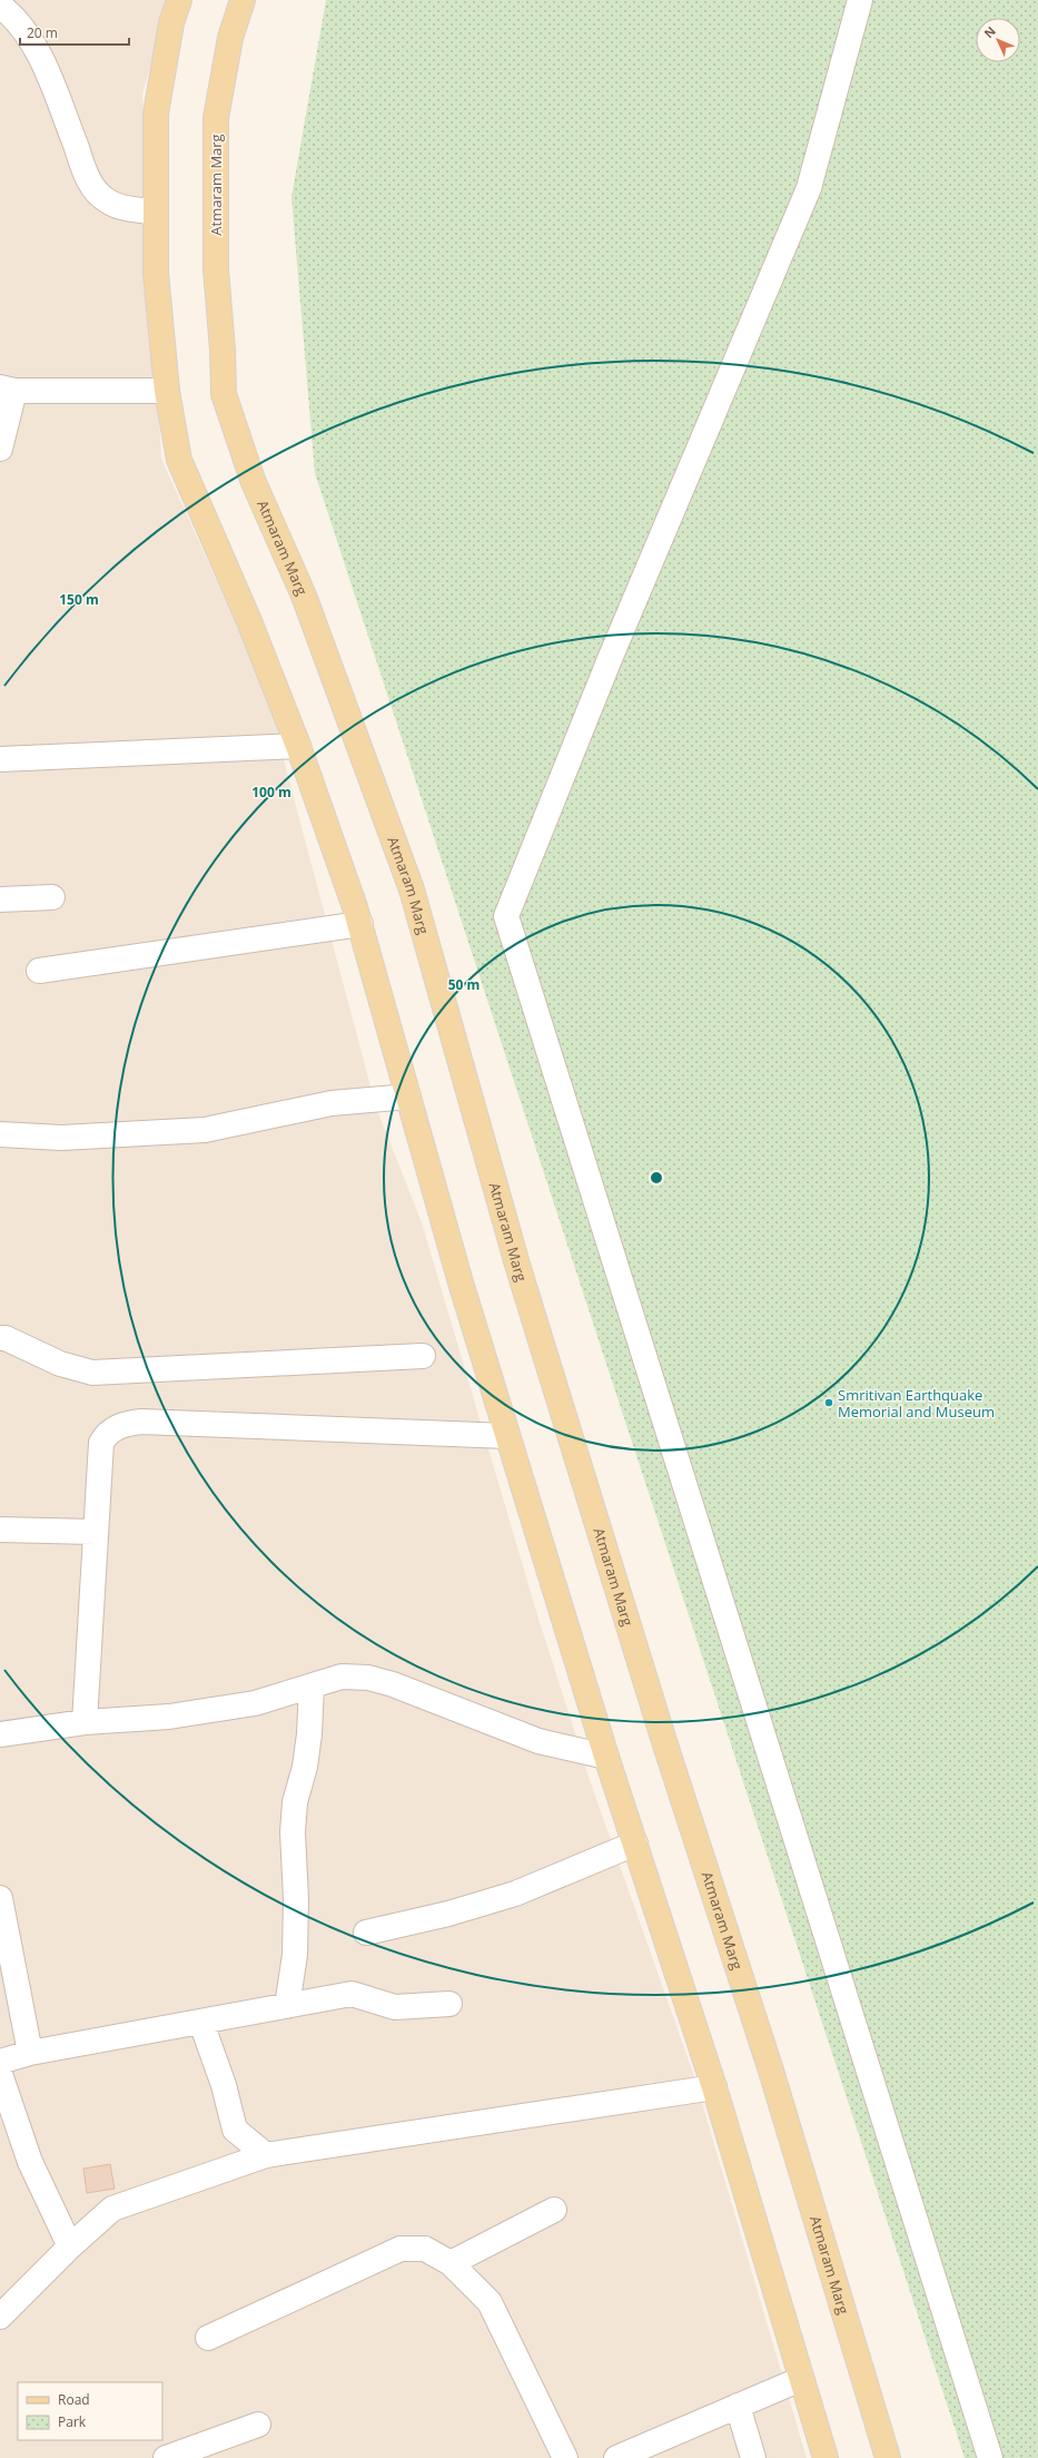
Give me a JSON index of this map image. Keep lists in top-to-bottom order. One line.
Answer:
{"streets":{"main road":["Atmaram Marg"]},"places":["Smritivan Earthquake Memorial and Museum"],"legend":["Road","Park"],"scale_bar":"20 m","north":"top left","rings":["150 m","100 m","50 m"]}
